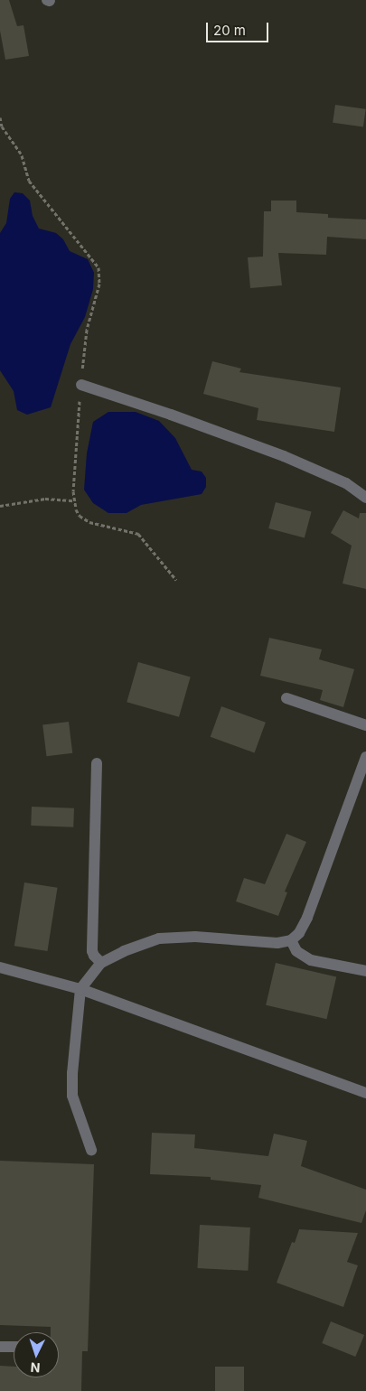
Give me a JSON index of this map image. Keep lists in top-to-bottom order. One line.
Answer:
{"scale_bar":"20 m","north":"bottom"}
